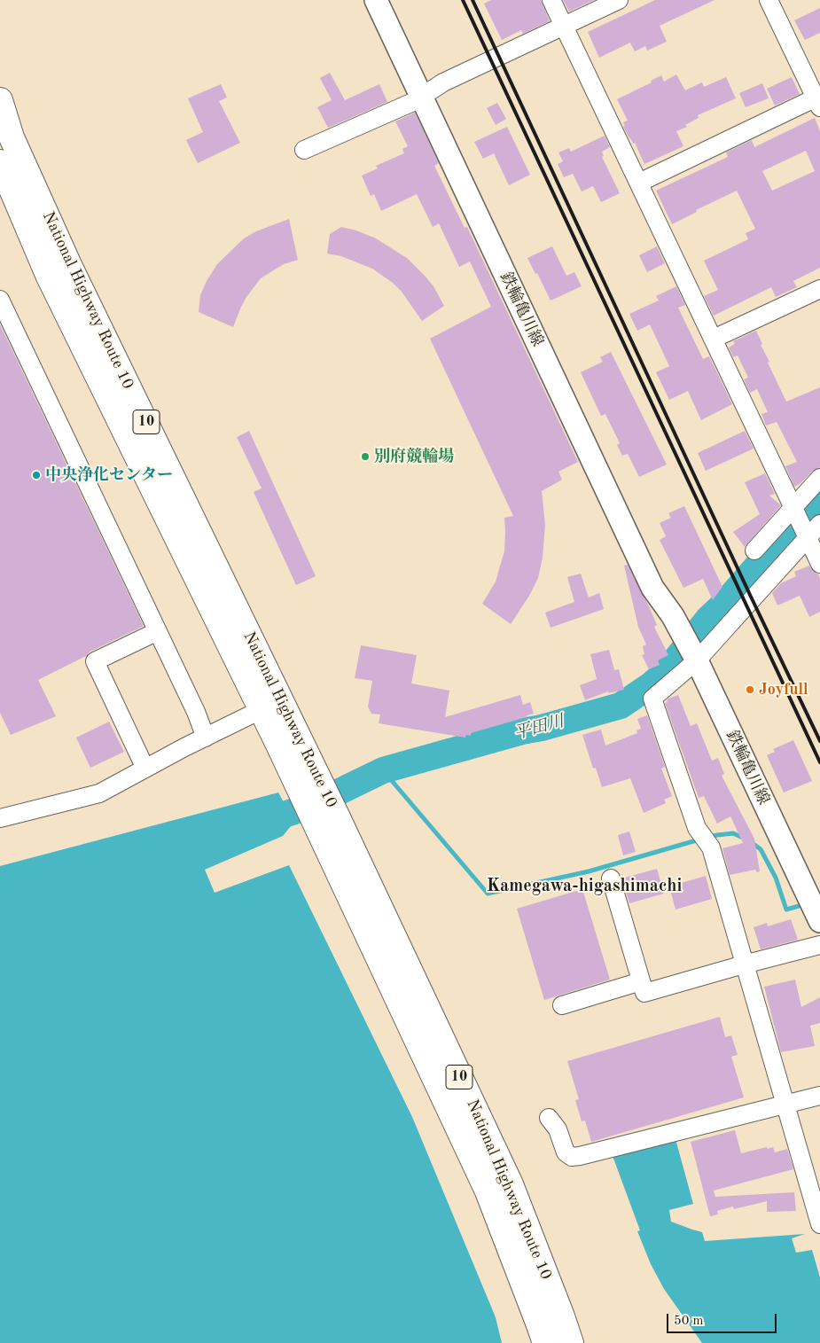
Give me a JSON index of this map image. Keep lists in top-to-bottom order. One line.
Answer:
{"streets":{"highway":["National Highway Route 10","10"],"main road":["鉄輪亀川線"]},"districts":["Kamegawa-higashimachi"],"water":["平田川"],"places":["別府競輪場","中央浄化センター","Joyfull"],"scale_bar":"50 m"}
